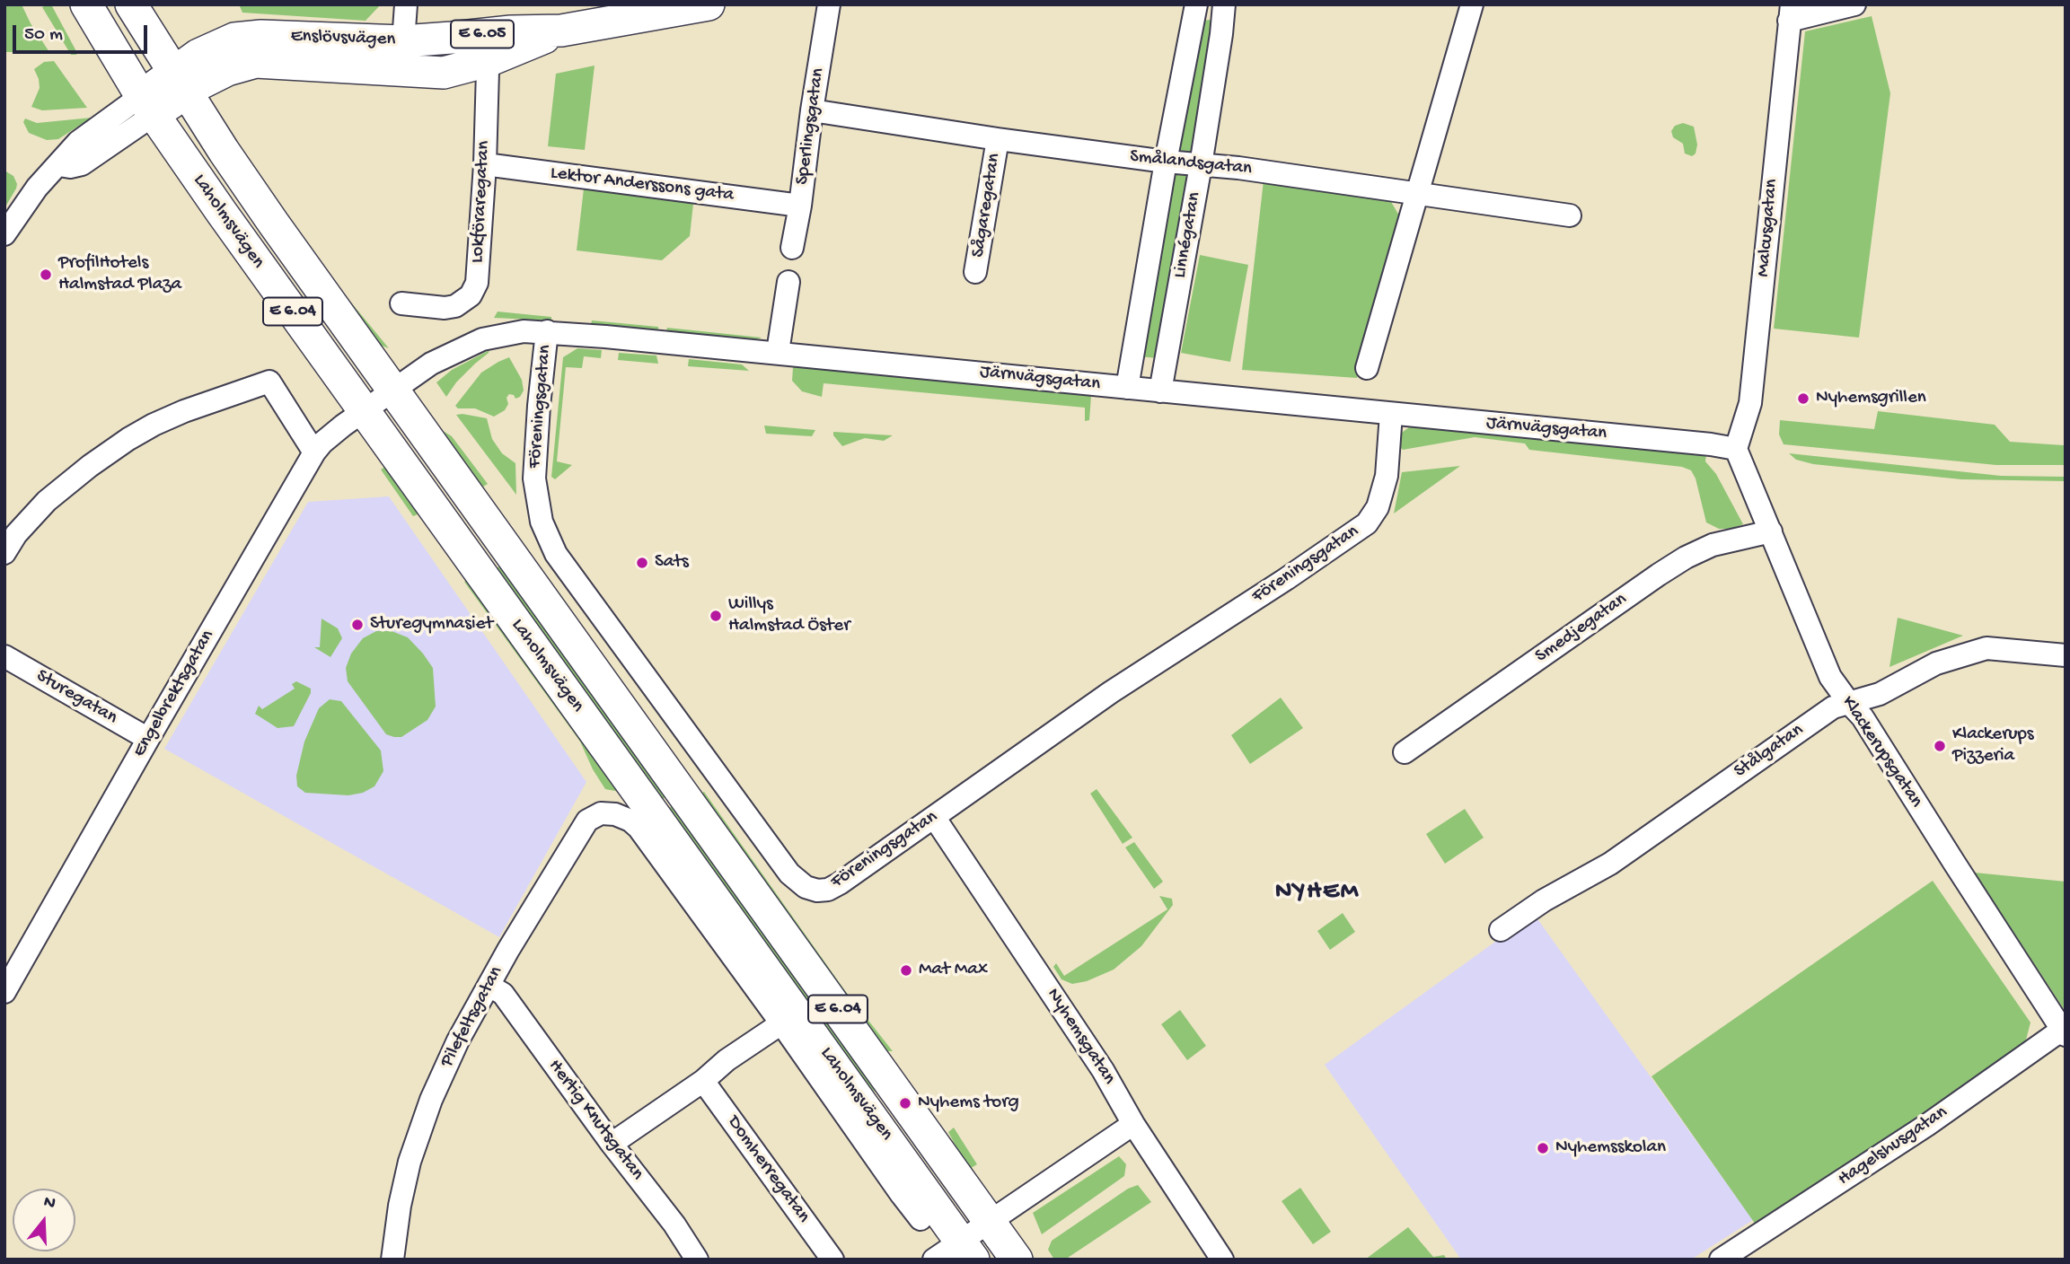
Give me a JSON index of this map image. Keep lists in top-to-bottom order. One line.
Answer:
{"streets":{"highway":["E 6.05","Enslövsvägen","Laholmsvägen","E 6.04"],"street":["Sperlingsgatan","Smålandsgatan","Lektor Anderssons gata","Lokföraregatan","Sågaregatan","Malcusgatan","Linnégatan","Järnvägsgatan","Föreningsgatan","Smedjegatan","Engelbrektsgatan","Sturegatan","Stålgatan","Klackerupsgatan","Pilefeltsgatan","Nyhemsgatan","Hertig Knutsgatan","Hagelshusgatan","Domherregatan"]},"crossings":[["Enslövsvägen","Lokföraregatan"],["Enslövsvägen","Laholmsvägen"],["Sperlingsgatan","Smålandsgatan"],["Sperlingsgatan","Lektor Anderssons gata"],["Smålandsgatan","Sågaregatan"],["Smålandsgatan","Linnégatan"],["Lektor Anderssons gata","Lokföraregatan"],["Laholmsvägen","Järnvägsgatan"],["Laholmsvägen","Engelbrektsgatan"],["Laholmsvägen","Pilefeltsgatan"],["Malcusgatan","Järnvägsgatan"],["Malcusgatan","Klackerupsgatan"],["Linnégatan","Järnvägsgatan"],["Järnvägsgatan","Föreningsgatan"],["Järnvägsgatan","Engelbrektsgatan"],["Järnvägsgatan","Klackerupsgatan"],["Föreningsgatan","Nyhemsgatan"],["Smedjegatan","Klackerupsgatan"],["Engelbrektsgatan","Sturegatan"],["Stålgatan","Klackerupsgatan"],["Klackerupsgatan","Hagelshusgatan"],["Pilefeltsgatan","Hertig Knutsgatan"]],"districts":["NYHEM"],"places":["ProfilHotels Halmstad Plaza","Nyhemsgrillen","Sats","Willys Halmstad Öster","Sturegymnasiet","Klackerups Pizzeria","Mat Max","Nyhems torg","Nyhemsskolan"],"scale_bar":"50 m","north":"top"}
